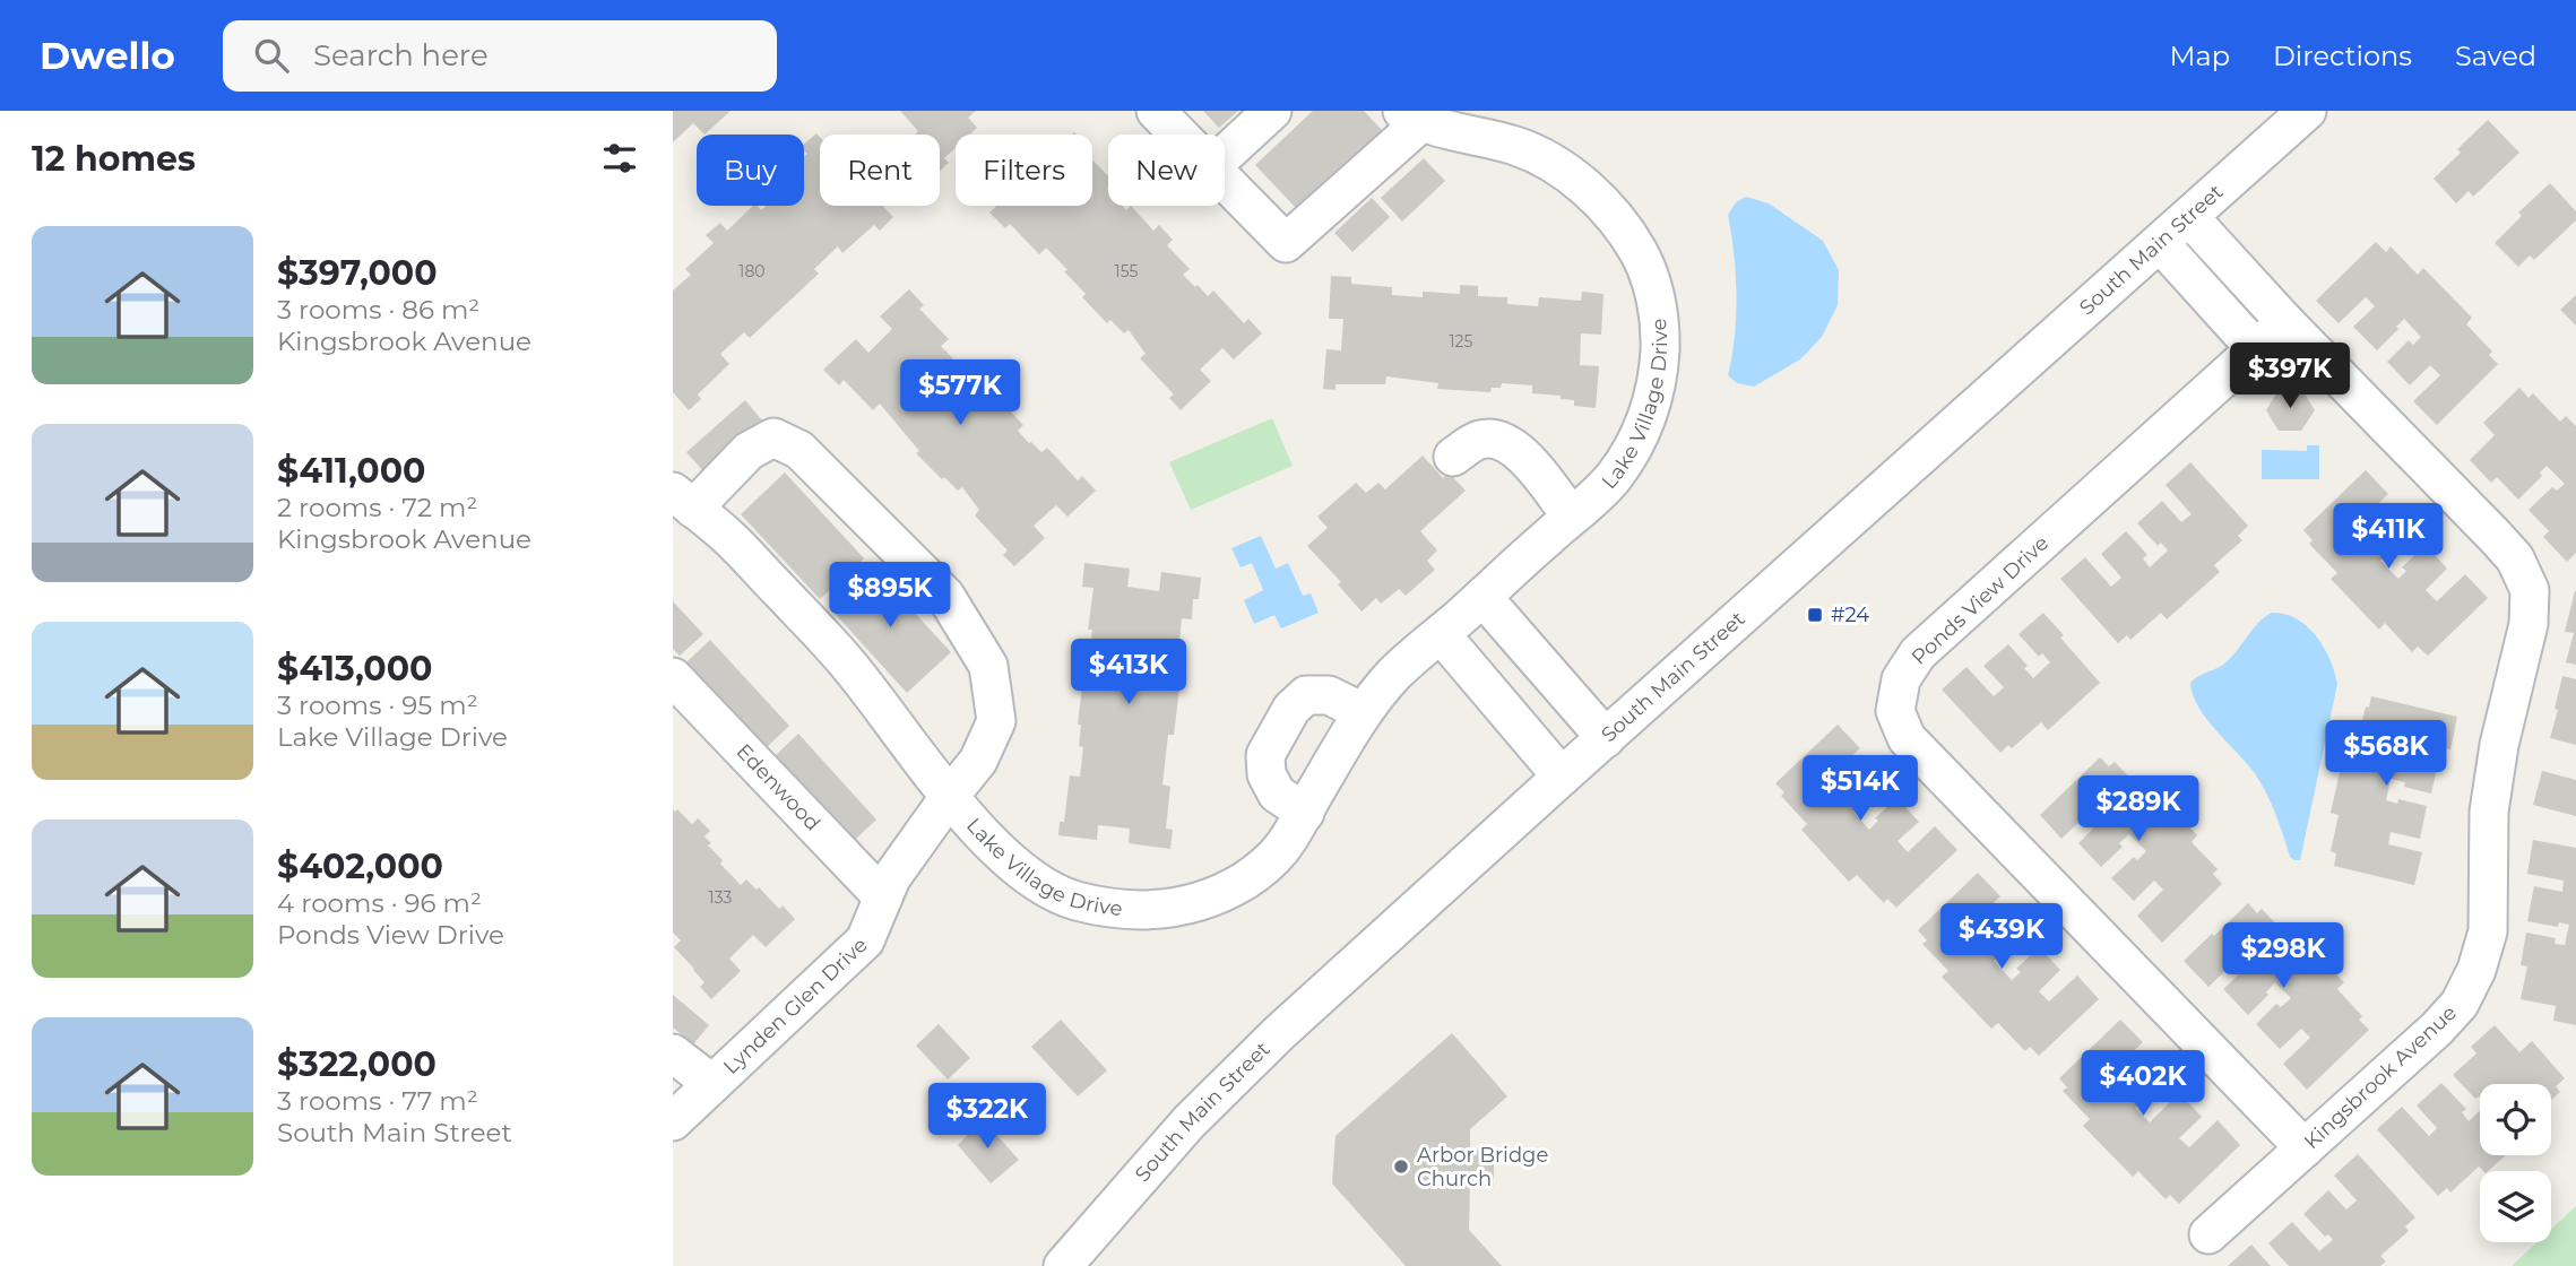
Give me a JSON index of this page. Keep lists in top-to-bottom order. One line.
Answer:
{"streets":{"street":["South Main Street","Lake Village Drive","Ponds View Drive","Edenwood","Lynden Glen Drive","Kingsbrook Avenue"]},"crossings":[["South Main Street","Kingsbrook Avenue"],["Lake Village Drive","Lynden Glen Drive"],["Ponds View Drive","Kingsbrook Avenue"],["Edenwood","Lynden Glen Drive"]],"places":{"transit":["#24"],"other":["Arbor Bridge Church"]},"house_numbers":["180","155","125","133"],"page":{"header":"Dwello","search":"Search here","nav":["Map","Directions","Saved"],"heading":"12 homes","chip":["Buy","Rent","Filters","New"],"list":[{"name":"$397,000","note":"3 rooms · 86 m² · Kingsbrook Avenue"},{"name":"$411,000","note":"2 rooms · 72 m² · Kingsbrook Avenue"},{"name":"$413,000","note":"3 rooms · 95 m² · Lake Village Drive"},{"name":"$402,000","note":"4 rooms · 96 m² · Ponds View Drive"},{"name":"$322,000","note":"3 rooms · 77 m² · South Main Street"}],"price":["$397K","$577K","$411K","$895K","$413K","$568K","$514K","$289K","$439K","$298K","$402K","$322K"]}}
